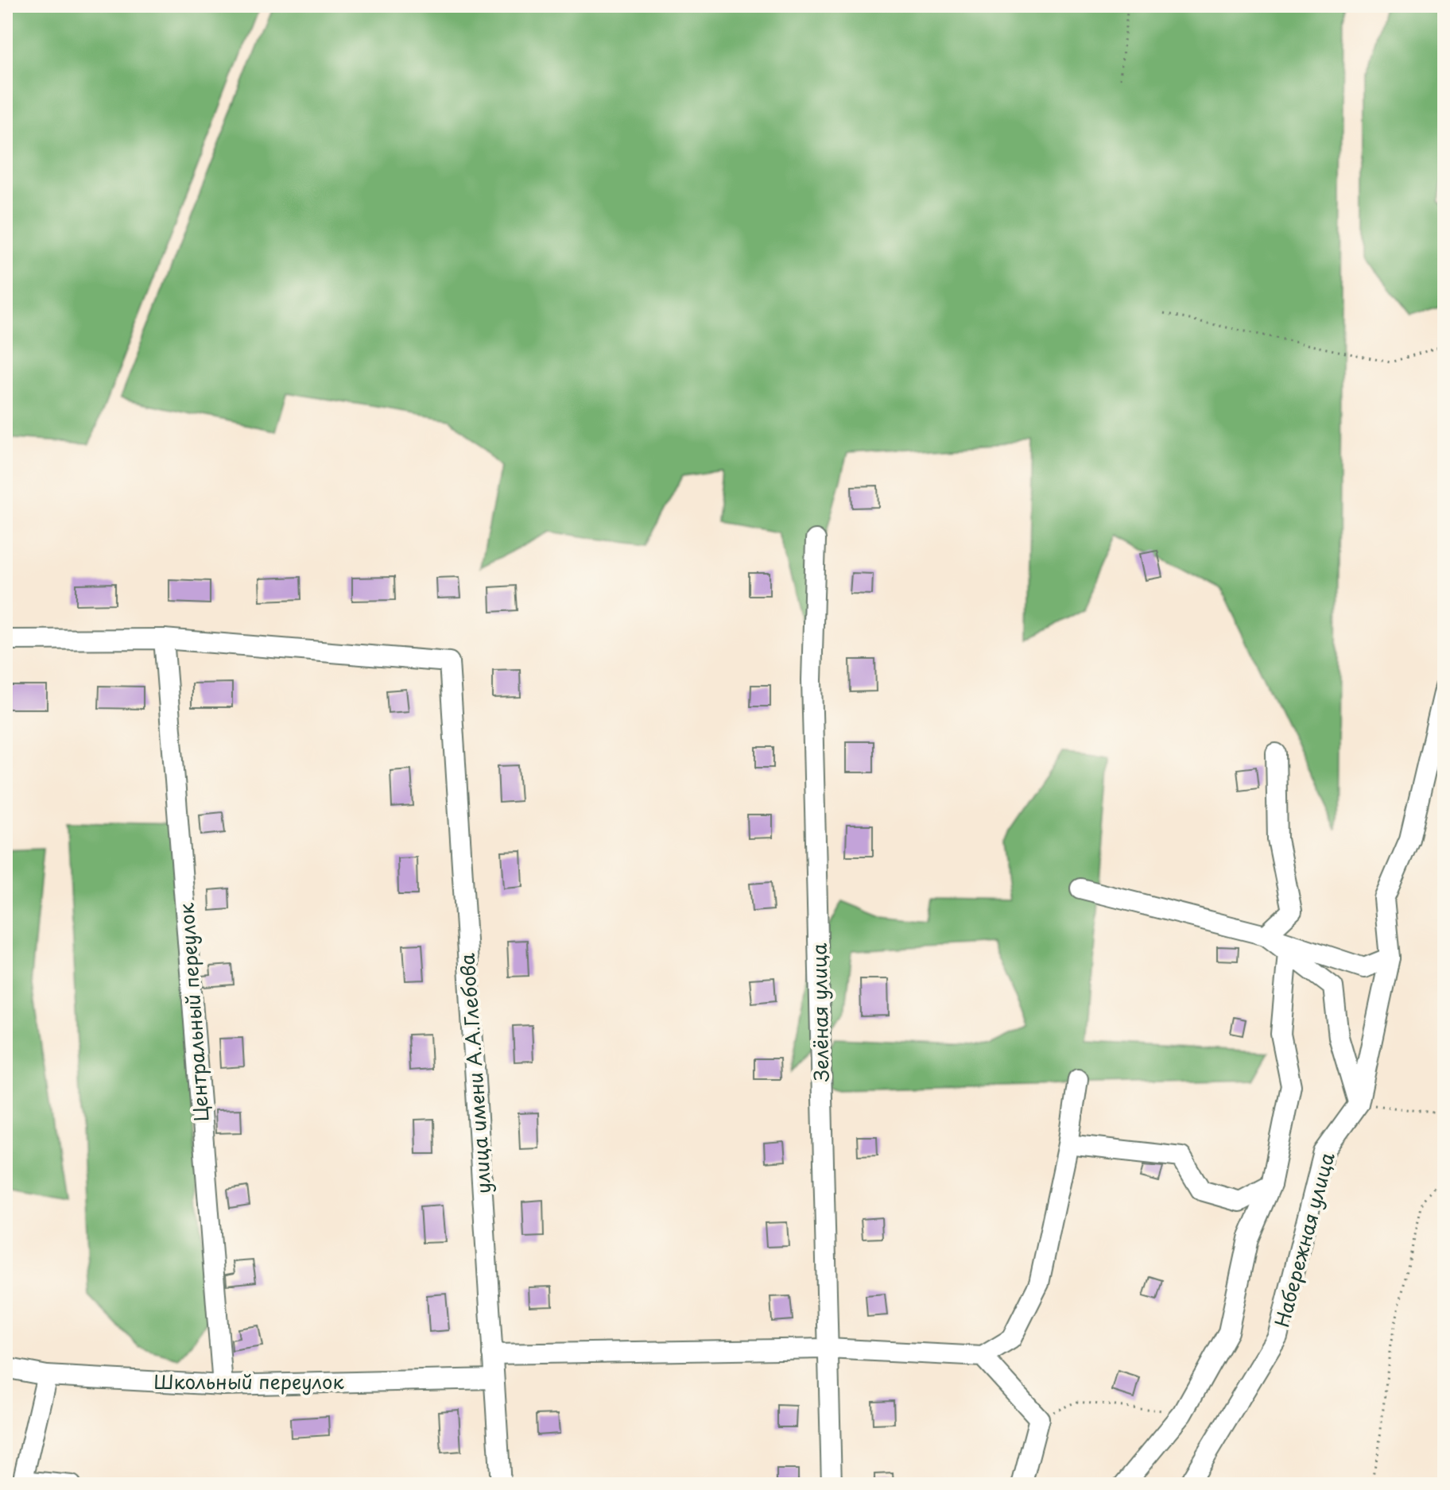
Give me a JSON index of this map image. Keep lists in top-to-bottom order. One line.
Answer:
{"streets":{"street":["Центральный переулок","Зелёная улица","улица имени А.А.Глебова","Набережная улица","Школьный переулок"]},"crossings":[["Центральный переулок","улица имени А.А.Глебова"],["Центральный переулок","Школьный переулок"],["улица имени А.А.Глебова","Школьный переулок"]]}
